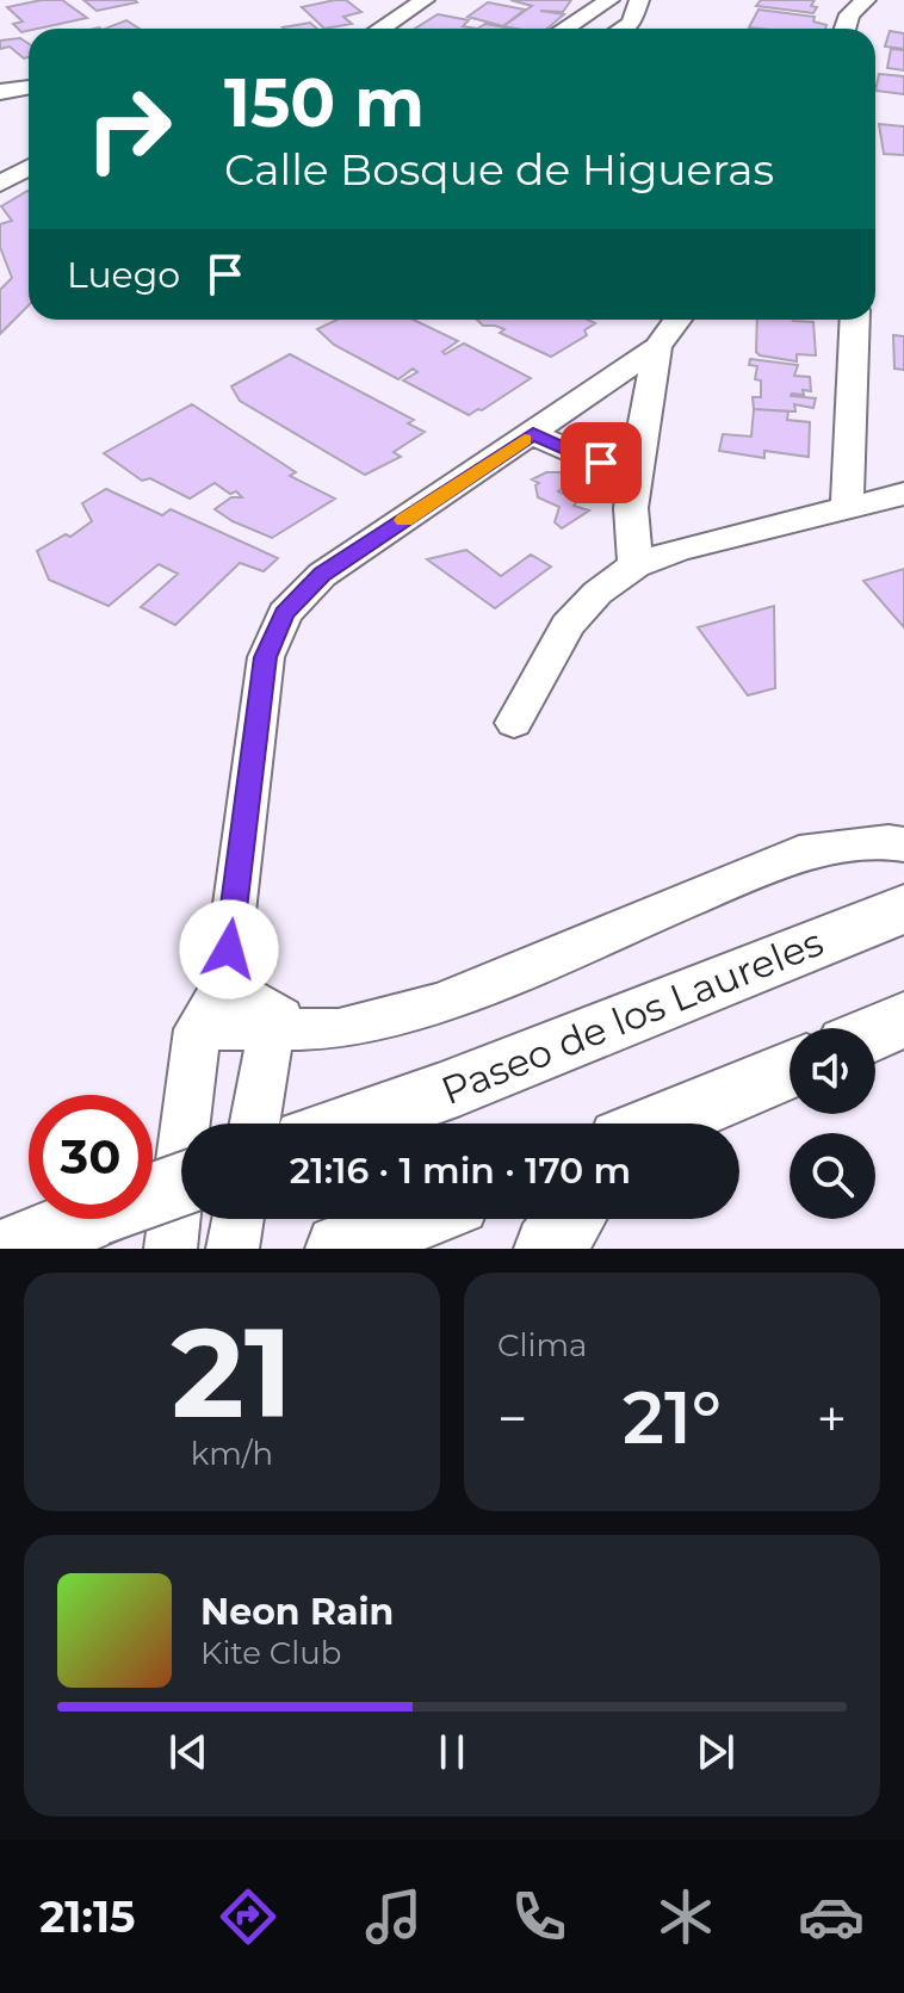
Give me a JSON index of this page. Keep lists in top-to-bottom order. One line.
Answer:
{"streets":{"main road":["Paseo de los Laureles"]},"page":{"turn":["150 m","Calle Bosque de Higueras"],"then":"Luego","limit":"30","trip":"21:16 · 1 min · 170 m","tile":[["21","km/h"],"Clima"],"heat":["−","21°","+"],"song":["Neon Rain","Kite Club"],"tabs":"21:15"}}
